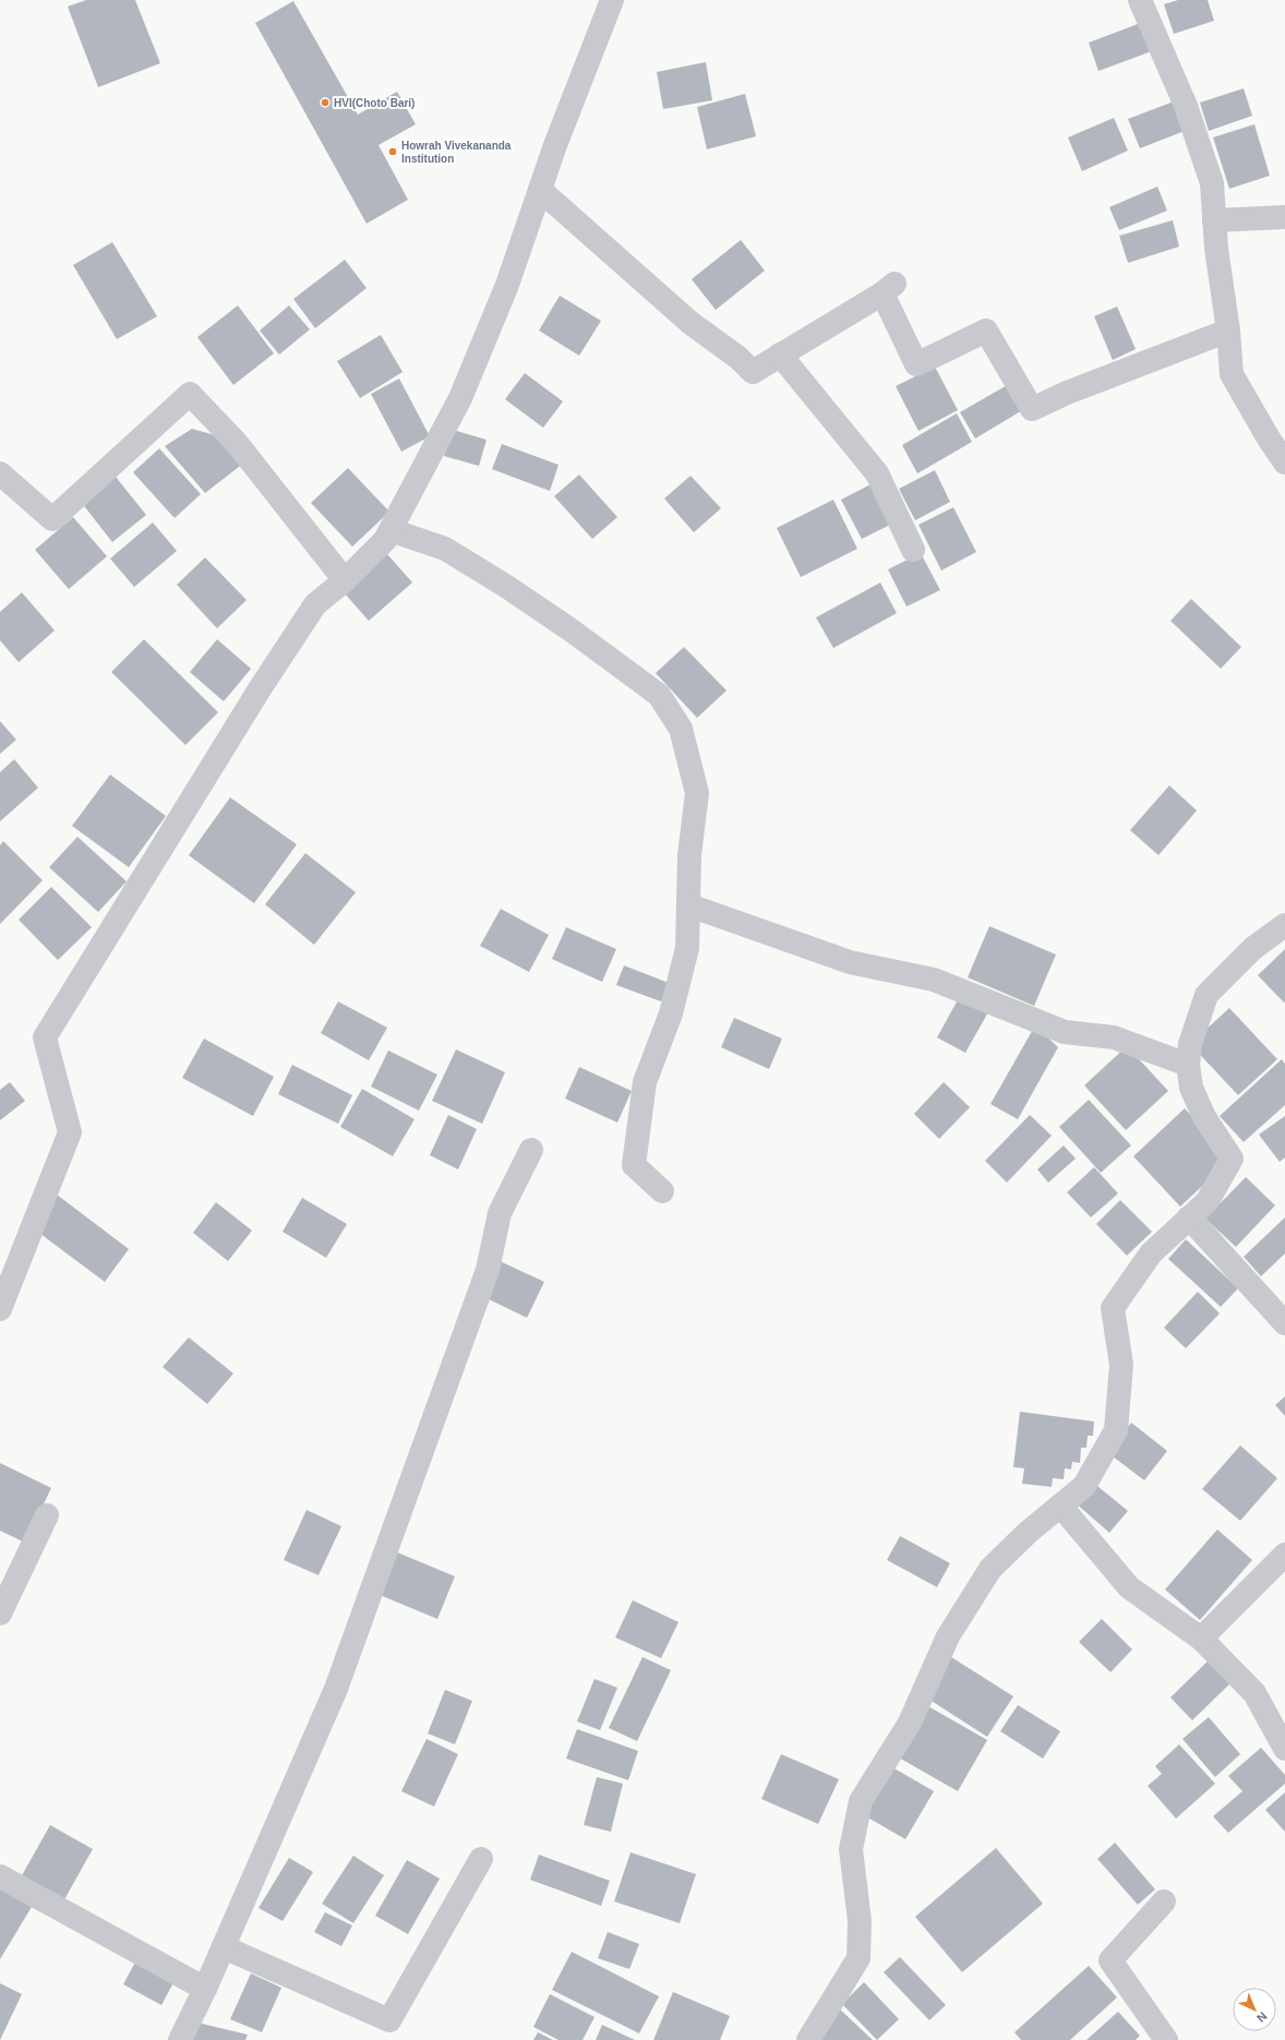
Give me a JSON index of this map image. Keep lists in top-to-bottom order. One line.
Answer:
{"places":["HVI(Choto Bari)","Howrah Vivekananda Institution"],"north":"bottom right"}
